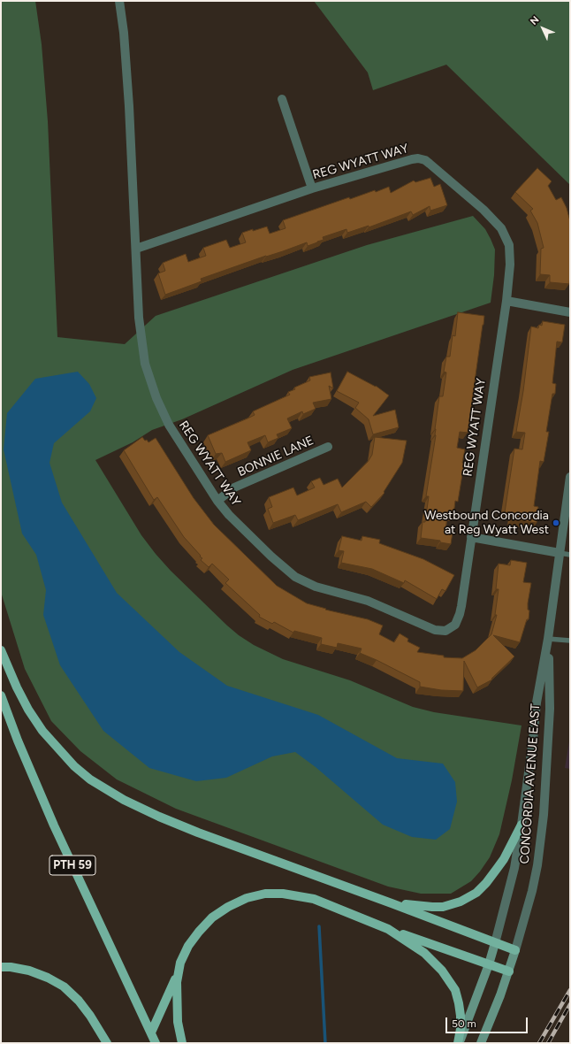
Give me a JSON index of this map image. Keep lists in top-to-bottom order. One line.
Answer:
{"streets":{"main road":["PTH 59"],"street":["REG WYATT WAY","BONNIE LANE","CONCORDIA AVENUE EAST"]},"crossings":[["REG WYATT WAY","BONNIE LANE"]],"places":["Westbound Concordia at Reg Wyatt West"],"scale_bar":"50 m","north":"top left"}
